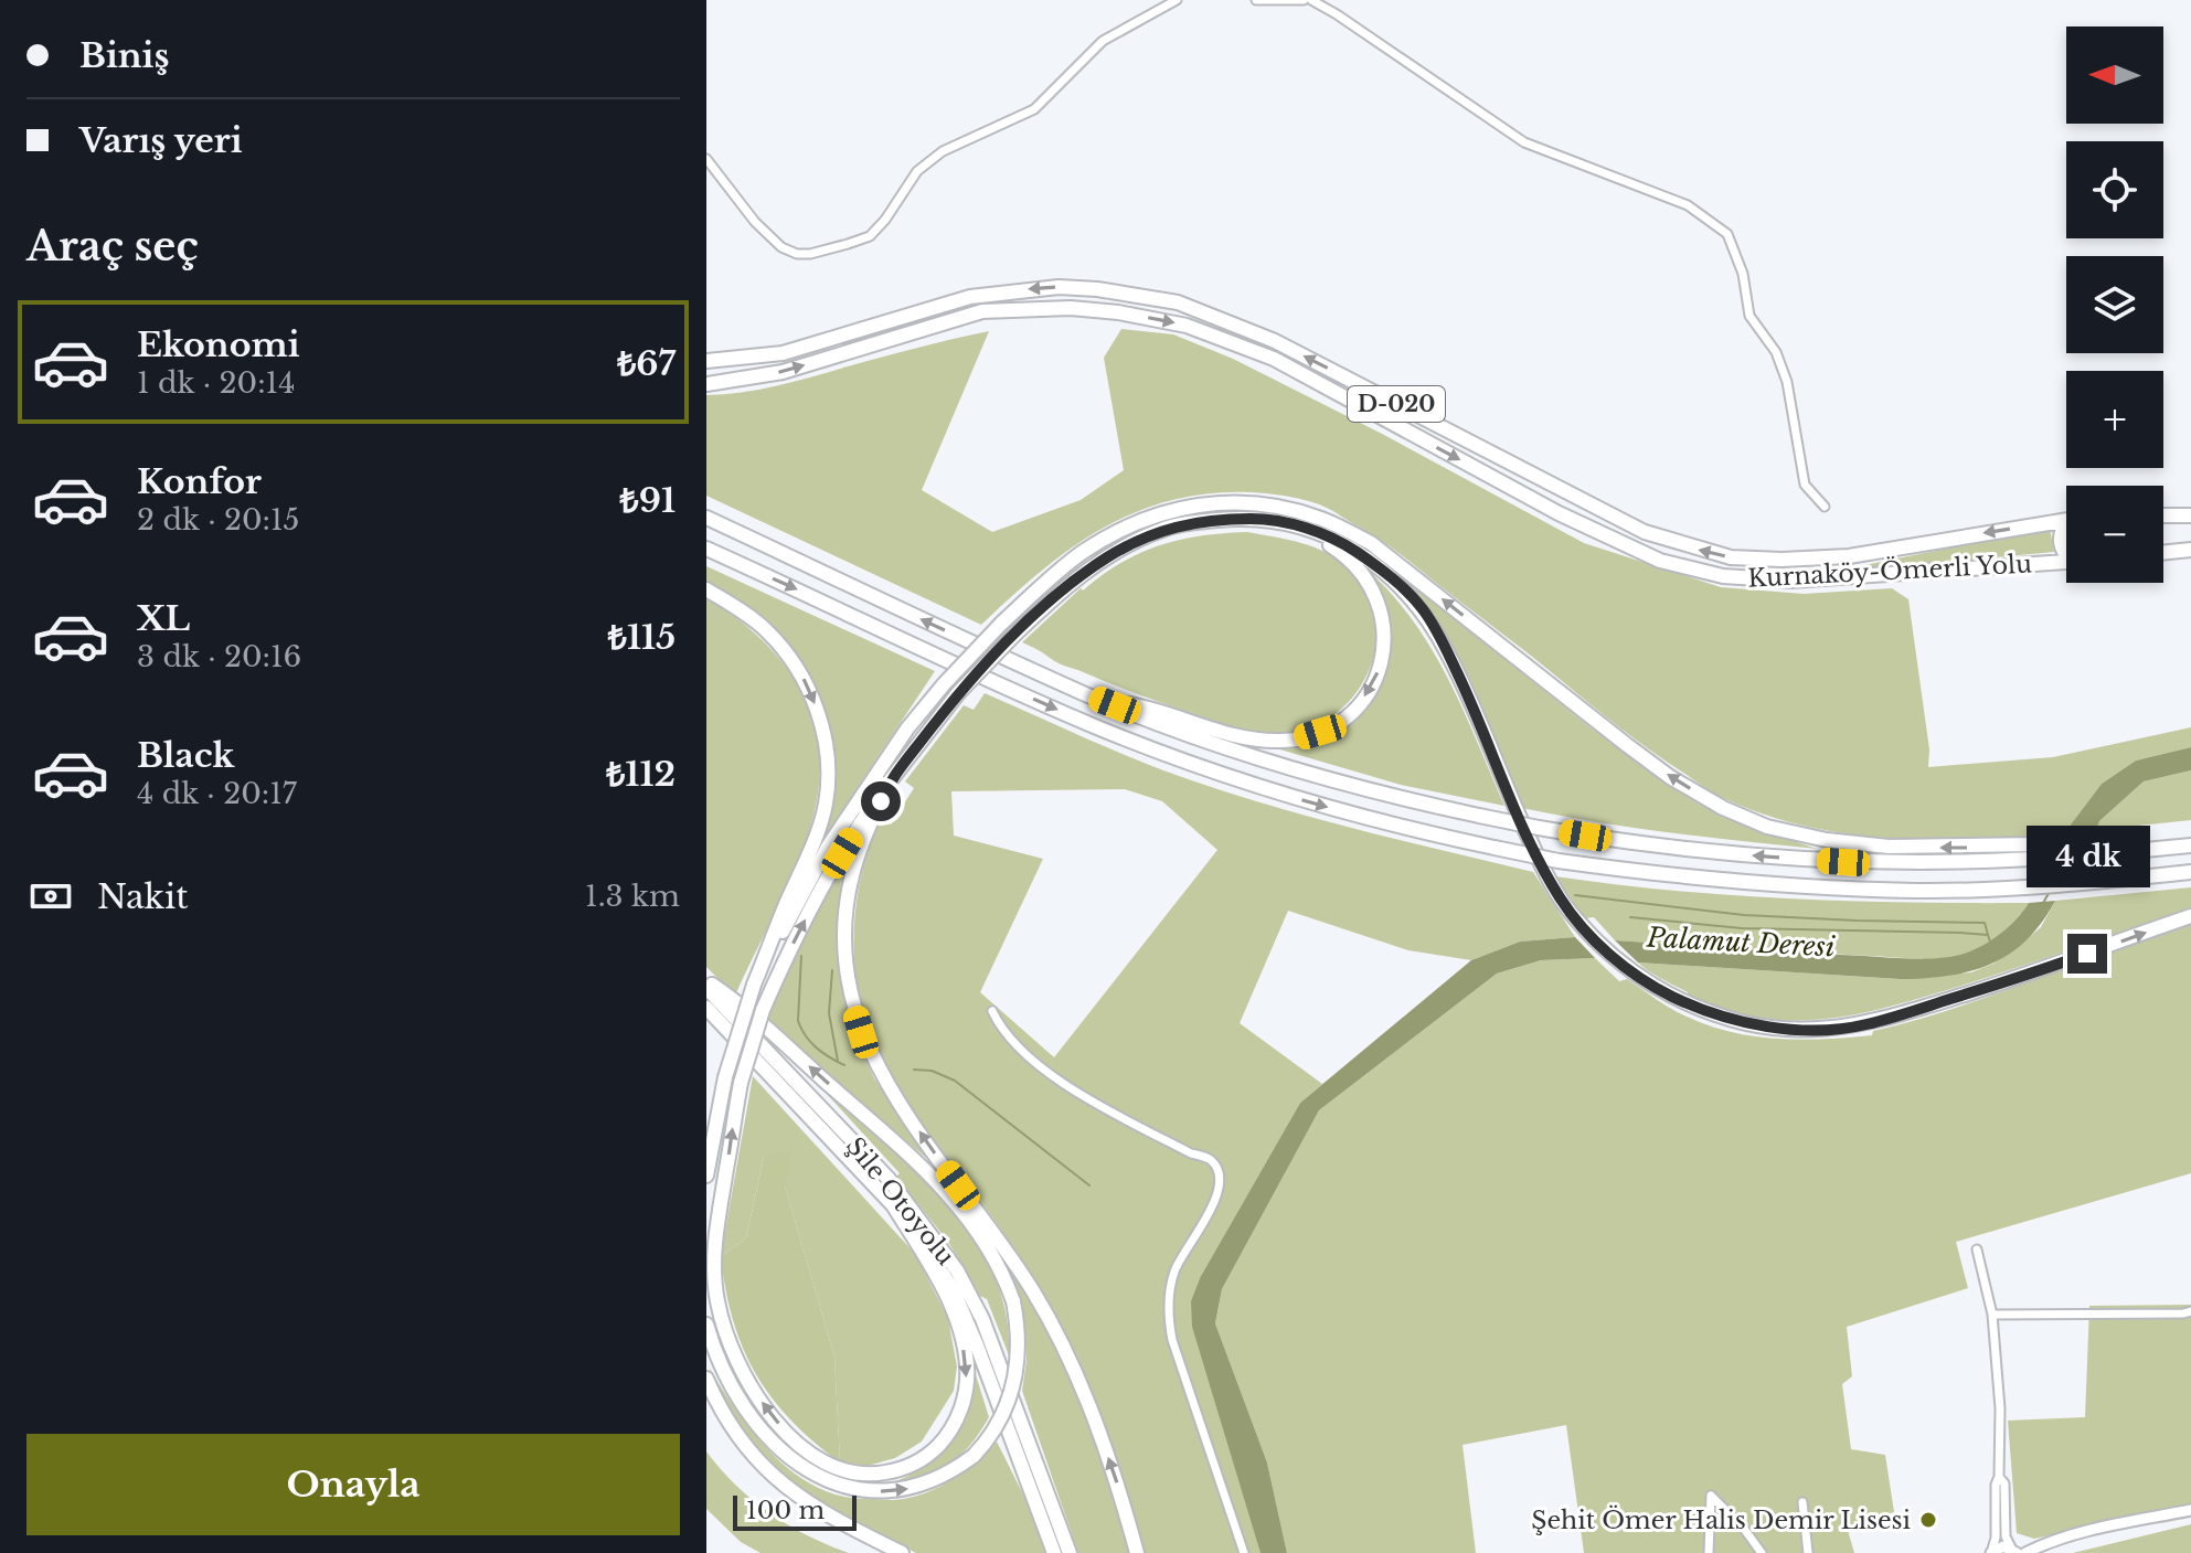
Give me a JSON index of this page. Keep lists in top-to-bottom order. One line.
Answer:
{"streets":{"highway":["D-020","Kurnaköy-Ömerli Yolu","Şile Otoyolu"]},"water":["Palamut Deresi"],"places":["Şehit Ömer Halis Demir Lisesi"],"scale_bar":"100 m","north":"left","page":{"banner":["Biniş","Varış yeri"],"map_buttons":["+","−"],"heading":"Araç seç","list":[{"name":"Ekonomi","note":"1 dk · 20:14","value":"₺67"},{"name":"Konfor","note":"2 dk · 20:15","value":"₺91"},{"name":"XL","note":"3 dk · 20:16","value":"₺115"},{"name":"Black","note":"4 dk · 20:17","value":"₺112"}],"bubble":"4 dk","pay":["Nakit","1.3 km"],"buttons":"Onayla","scale":"100 m"}}
